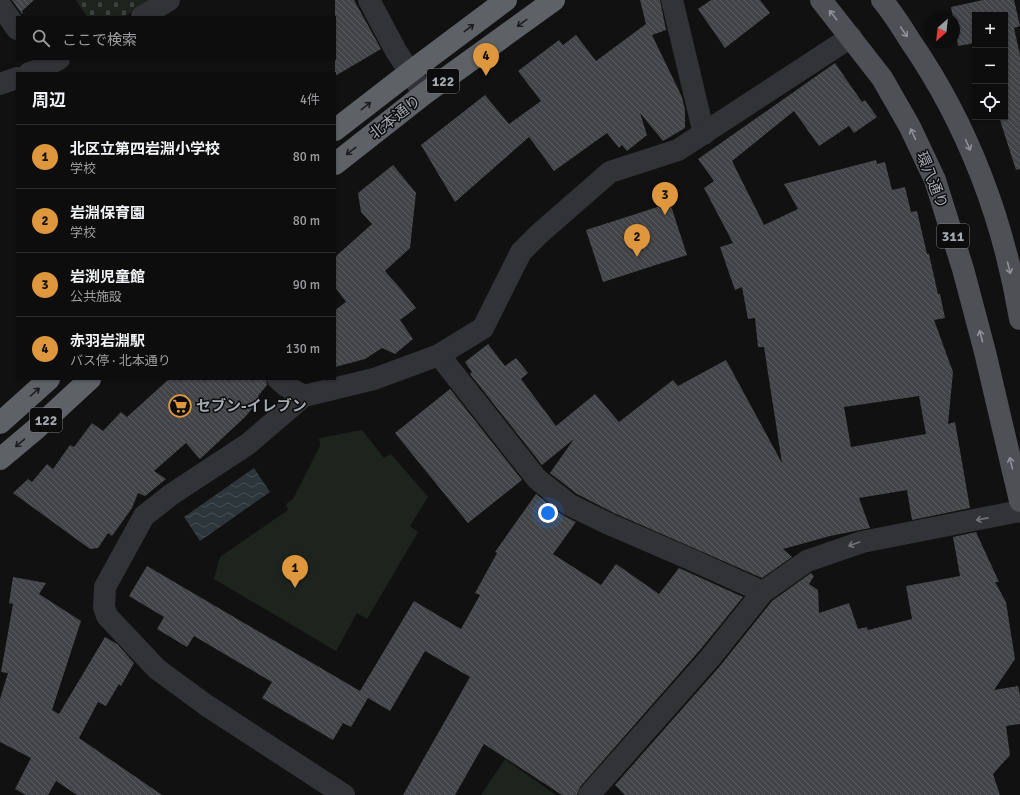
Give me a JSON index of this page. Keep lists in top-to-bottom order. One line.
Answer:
{"streets":{"highway":["122","北本通り"],"main road":["環八通り","311"]},"places":{"supermarket":["セブン-イレブン"]},"north":"bottom left","page":{"map_buttons":["+","−"],"search":"ここで検索","pins":["4","3","2","1"],"heading":["周辺","4件"],"list":[{"mark":"1","name":"北区立第四岩淵小学校","note":"学校","value":"80 m"},{"mark":"2","name":"岩淵保育園","note":"学校","value":"80 m"},{"mark":"3","name":"岩渕児童館","note":"公共施設","value":"90 m"},{"mark":"4","name":"赤羽岩淵駅","note":"バス停 · 北本通り","value":"130 m"}]}}
